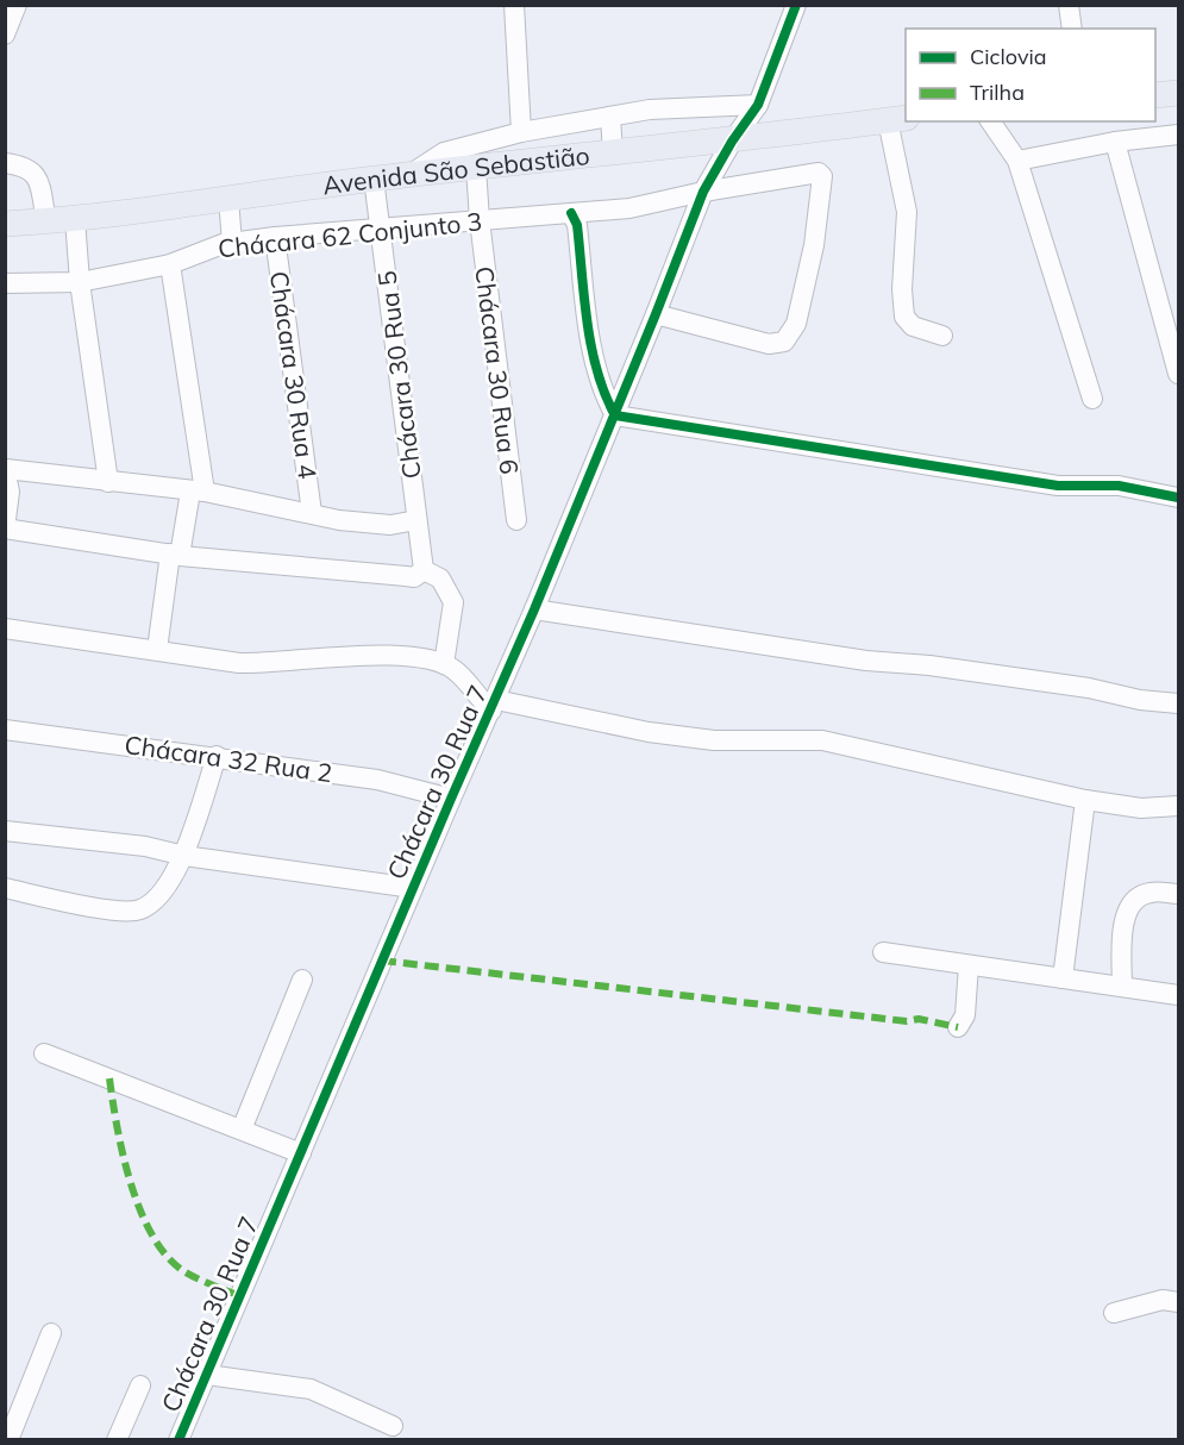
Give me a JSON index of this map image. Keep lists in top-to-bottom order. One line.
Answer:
{"streets":{"main road":["Avenida São Sebastião"],"street":["Chácara 62 Conjunto 3","Chácara 30 Rua 6","Chácara 30 Rua 4","Chácara 30 Rua 5","Chácara 32 Rua 2","Chácara 30 Rua 7"]},"crossings":[["Avenida São Sebastião","Chácara 30 Rua 6"],["Avenida São Sebastião","Chácara 30 Rua 5"],["Avenida São Sebastião","Chácara 30 Rua 7"],["Chácara 62 Conjunto 3","Chácara 30 Rua 6"],["Chácara 62 Conjunto 3","Chácara 30 Rua 4"],["Chácara 62 Conjunto 3","Chácara 30 Rua 5"],["Chácara 32 Rua 2","Chácara 30 Rua 7"]],"legend":["Ciclovia","Trilha"]}
